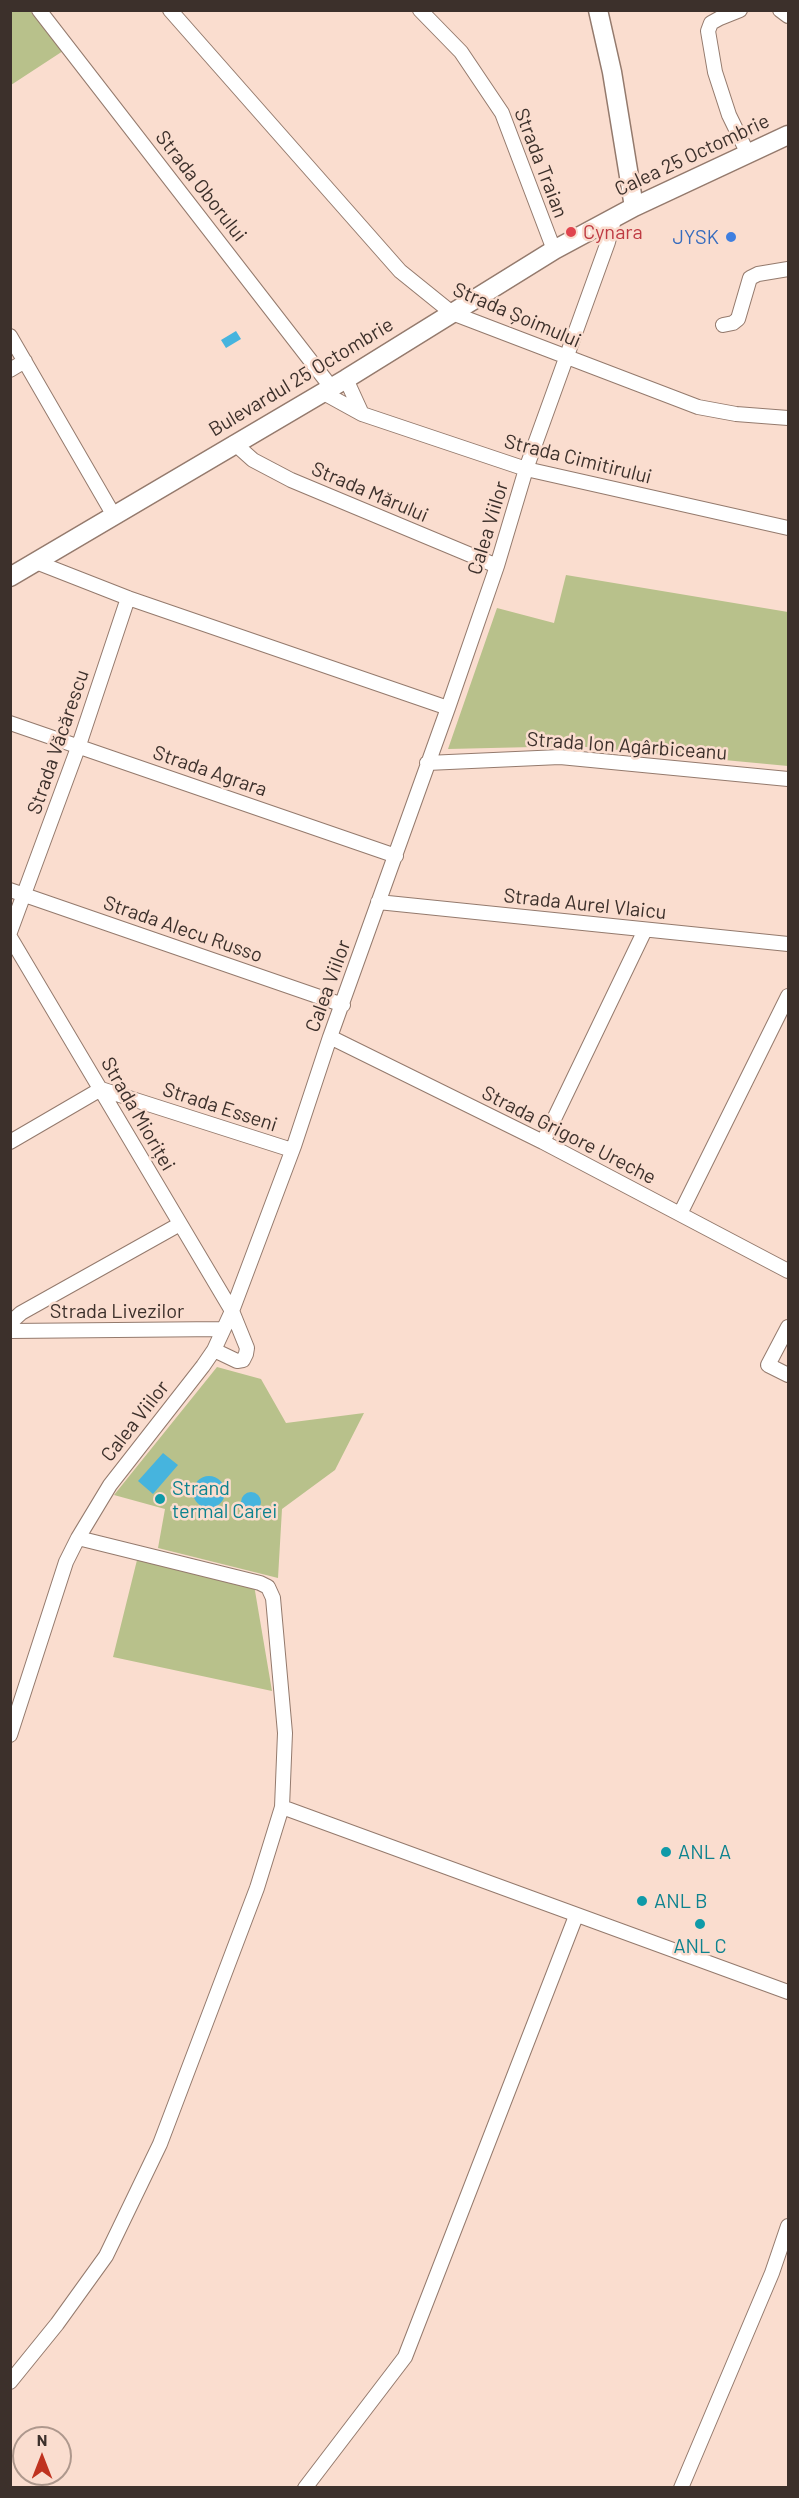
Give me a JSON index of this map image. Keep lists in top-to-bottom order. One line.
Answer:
{"streets":{"main road":["Calea 25 Octombrie","Bulevardul 25 Octombrie"],"street":["Strada Traian","Strada Oborului","Strada Șoimului","Strada Cimitirului","Strada Mărului","Calea Viilor","Strada Văcărescu","Strada Ion Agârbiceanu","Strada Agrara","Strada Aurel Vlaicu","Strada Alecu Russo","Strada Esseni","Strada Mioriței","Strada Grigore Ureche","Strada Livezilor"]},"crossings":[["Calea 25 Octombrie","Bulevardul 25 Octombrie"],["Calea 25 Octombrie","Calea Viilor"],["Strada Traian","Bulevardul 25 Octombrie"],["Strada Oborului","Bulevardul 25 Octombrie"],["Strada Oborului","Strada Cimitirului"],["Strada Șoimului","Bulevardul 25 Octombrie"],["Strada Șoimului","Calea Viilor"],["Bulevardul 25 Octombrie","Strada Cimitirului"],["Bulevardul 25 Octombrie","Strada Mărului"],["Bulevardul 25 Octombrie","Calea Viilor"],["Strada Cimitirului","Calea Viilor"],["Strada Mărului","Calea Viilor"],["Calea Viilor","Strada Ion Agârbiceanu"],["Calea Viilor","Strada Agrara"],["Calea Viilor","Strada Aurel Vlaicu"],["Calea Viilor","Strada Alecu Russo"],["Calea Viilor","Strada Esseni"],["Calea Viilor","Strada Mioriței"],["Calea Viilor","Strada Grigore Ureche"],["Calea Viilor","Strada Livezilor"],["Strada Văcărescu","Strada Agrara"],["Strada Văcărescu","Strada Alecu Russo"],["Strada Văcărescu","Strada Mioriței"],["Strada Esseni","Strada Mioriței"],["Strada Mioriței","Strada Livezilor"]],"places":["Cynara","JYSK","Strand termal Carei","ANL A","ANL B","ANL C"],"north":"top"}
